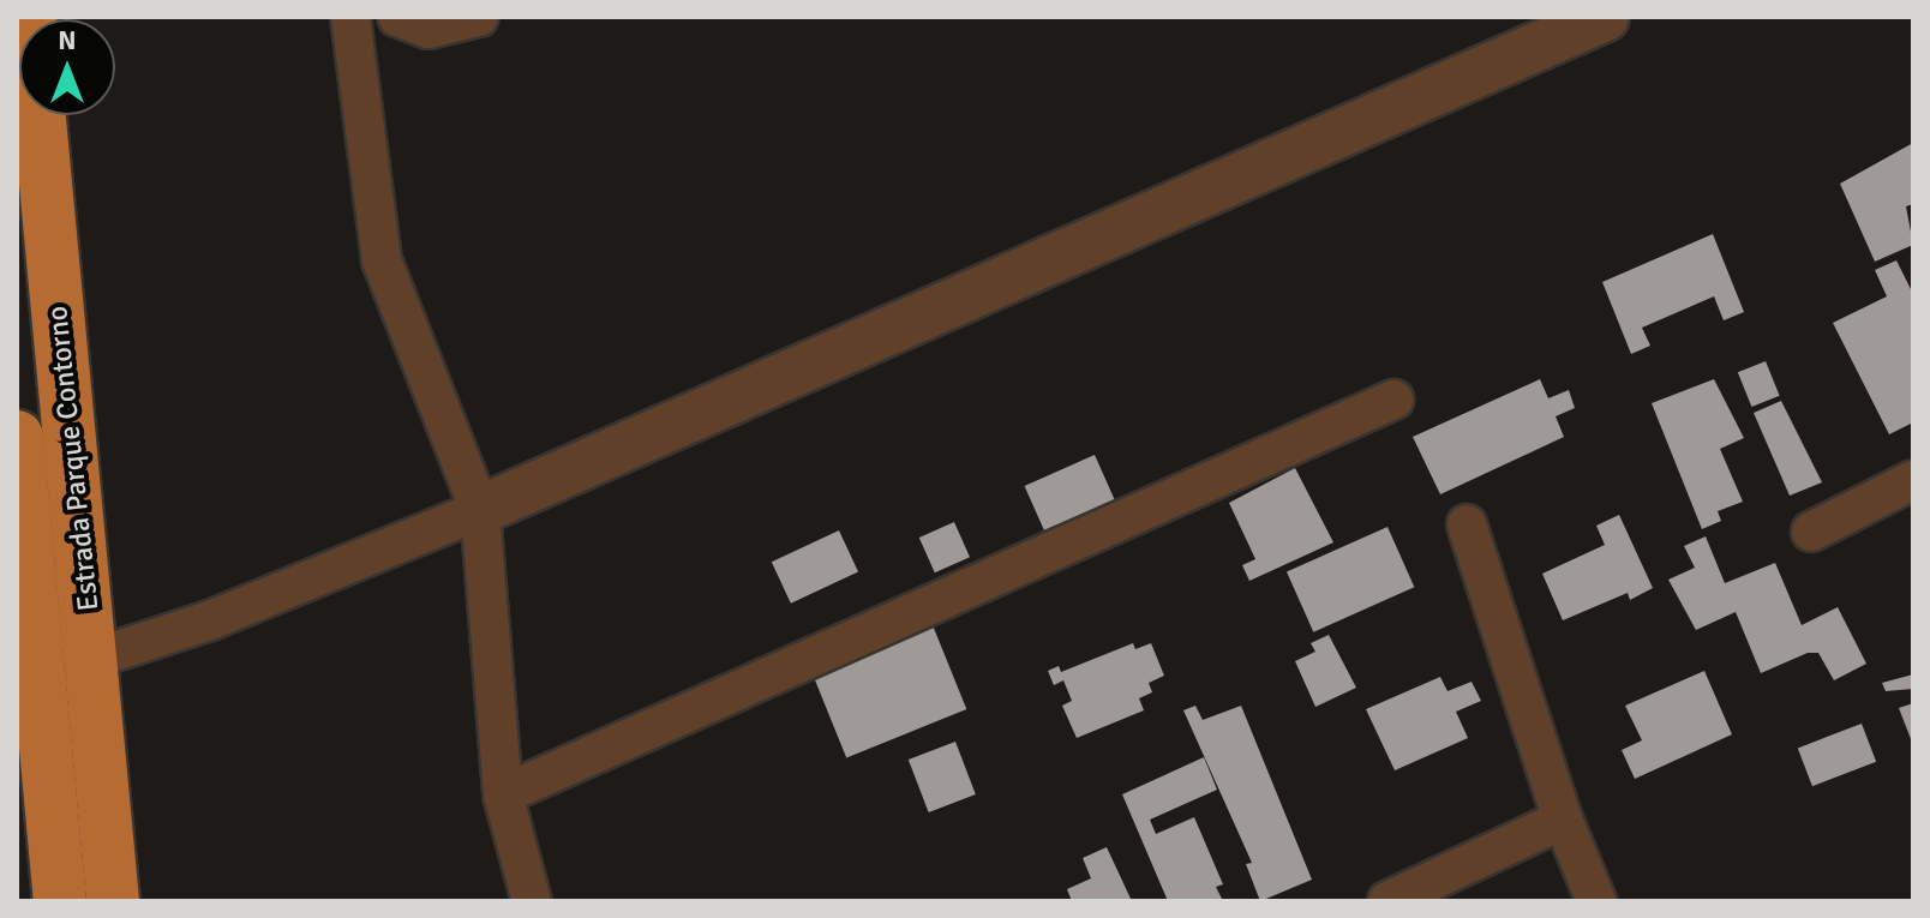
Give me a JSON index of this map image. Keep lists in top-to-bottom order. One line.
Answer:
{"streets":{"highway":["Estrada Parque Contorno"]},"north":"top"}
